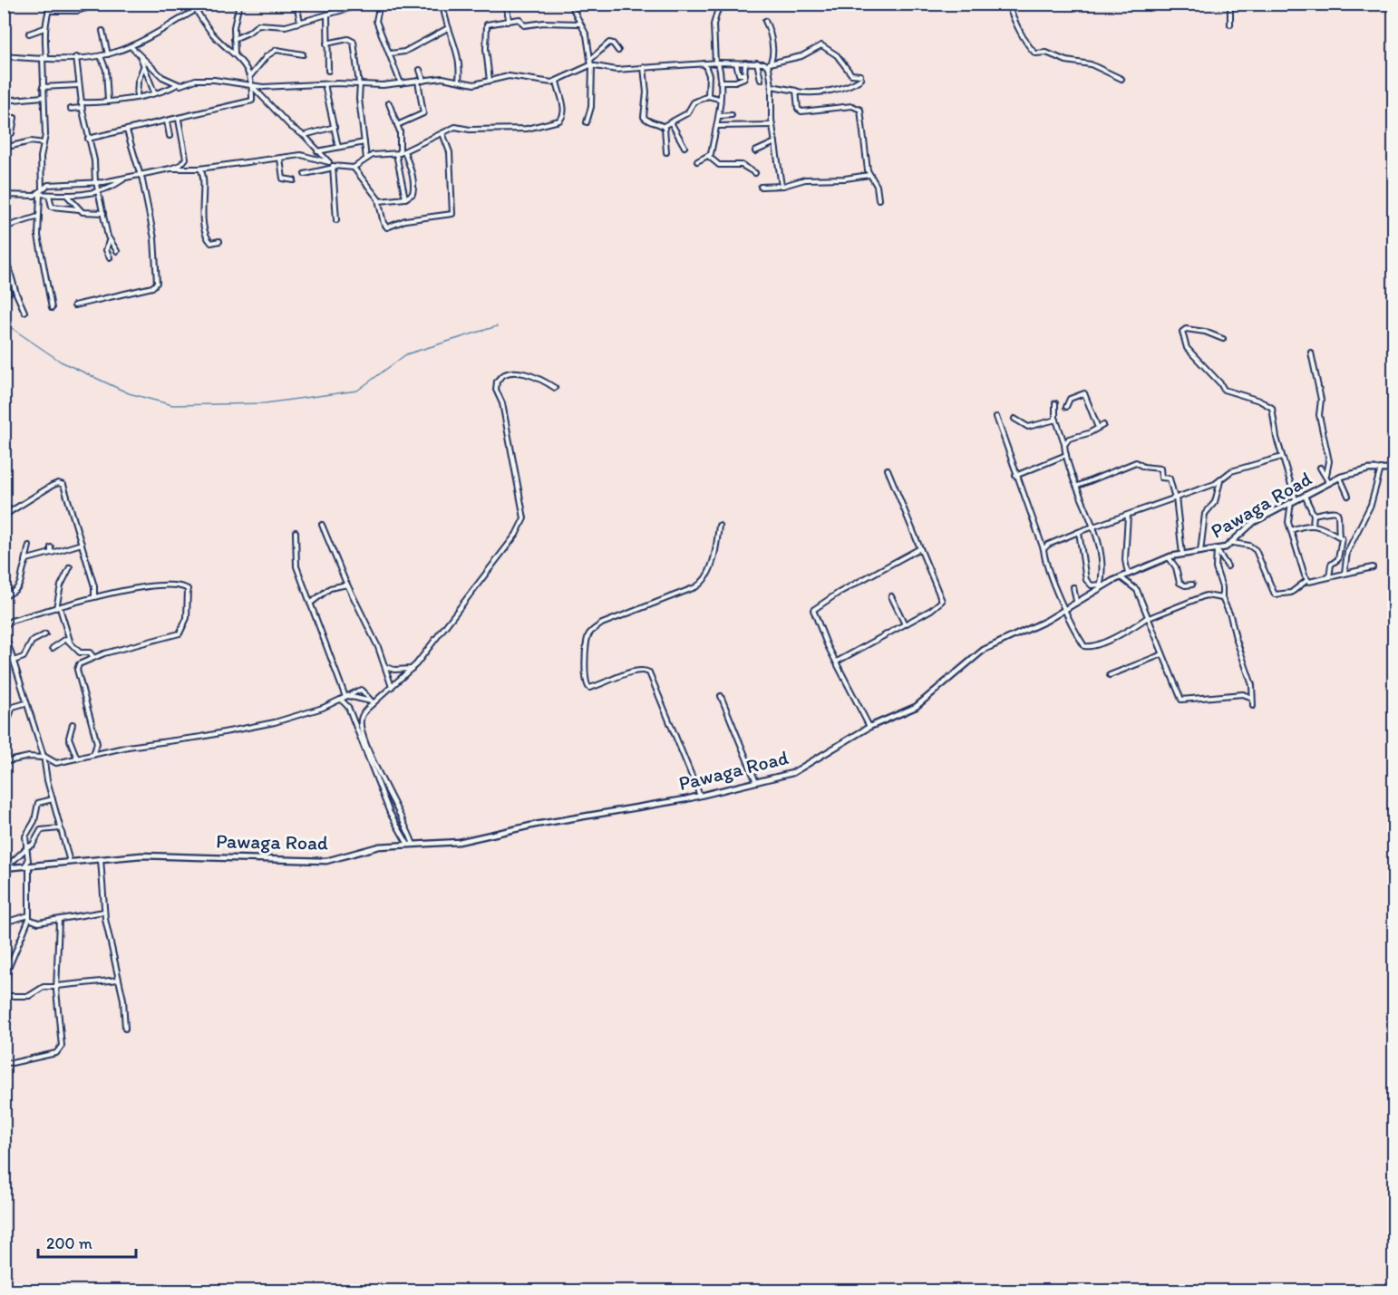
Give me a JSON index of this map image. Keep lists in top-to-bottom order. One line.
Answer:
{"streets":{"main road":["Pawaga Road"]},"scale_bar":"200 m"}
